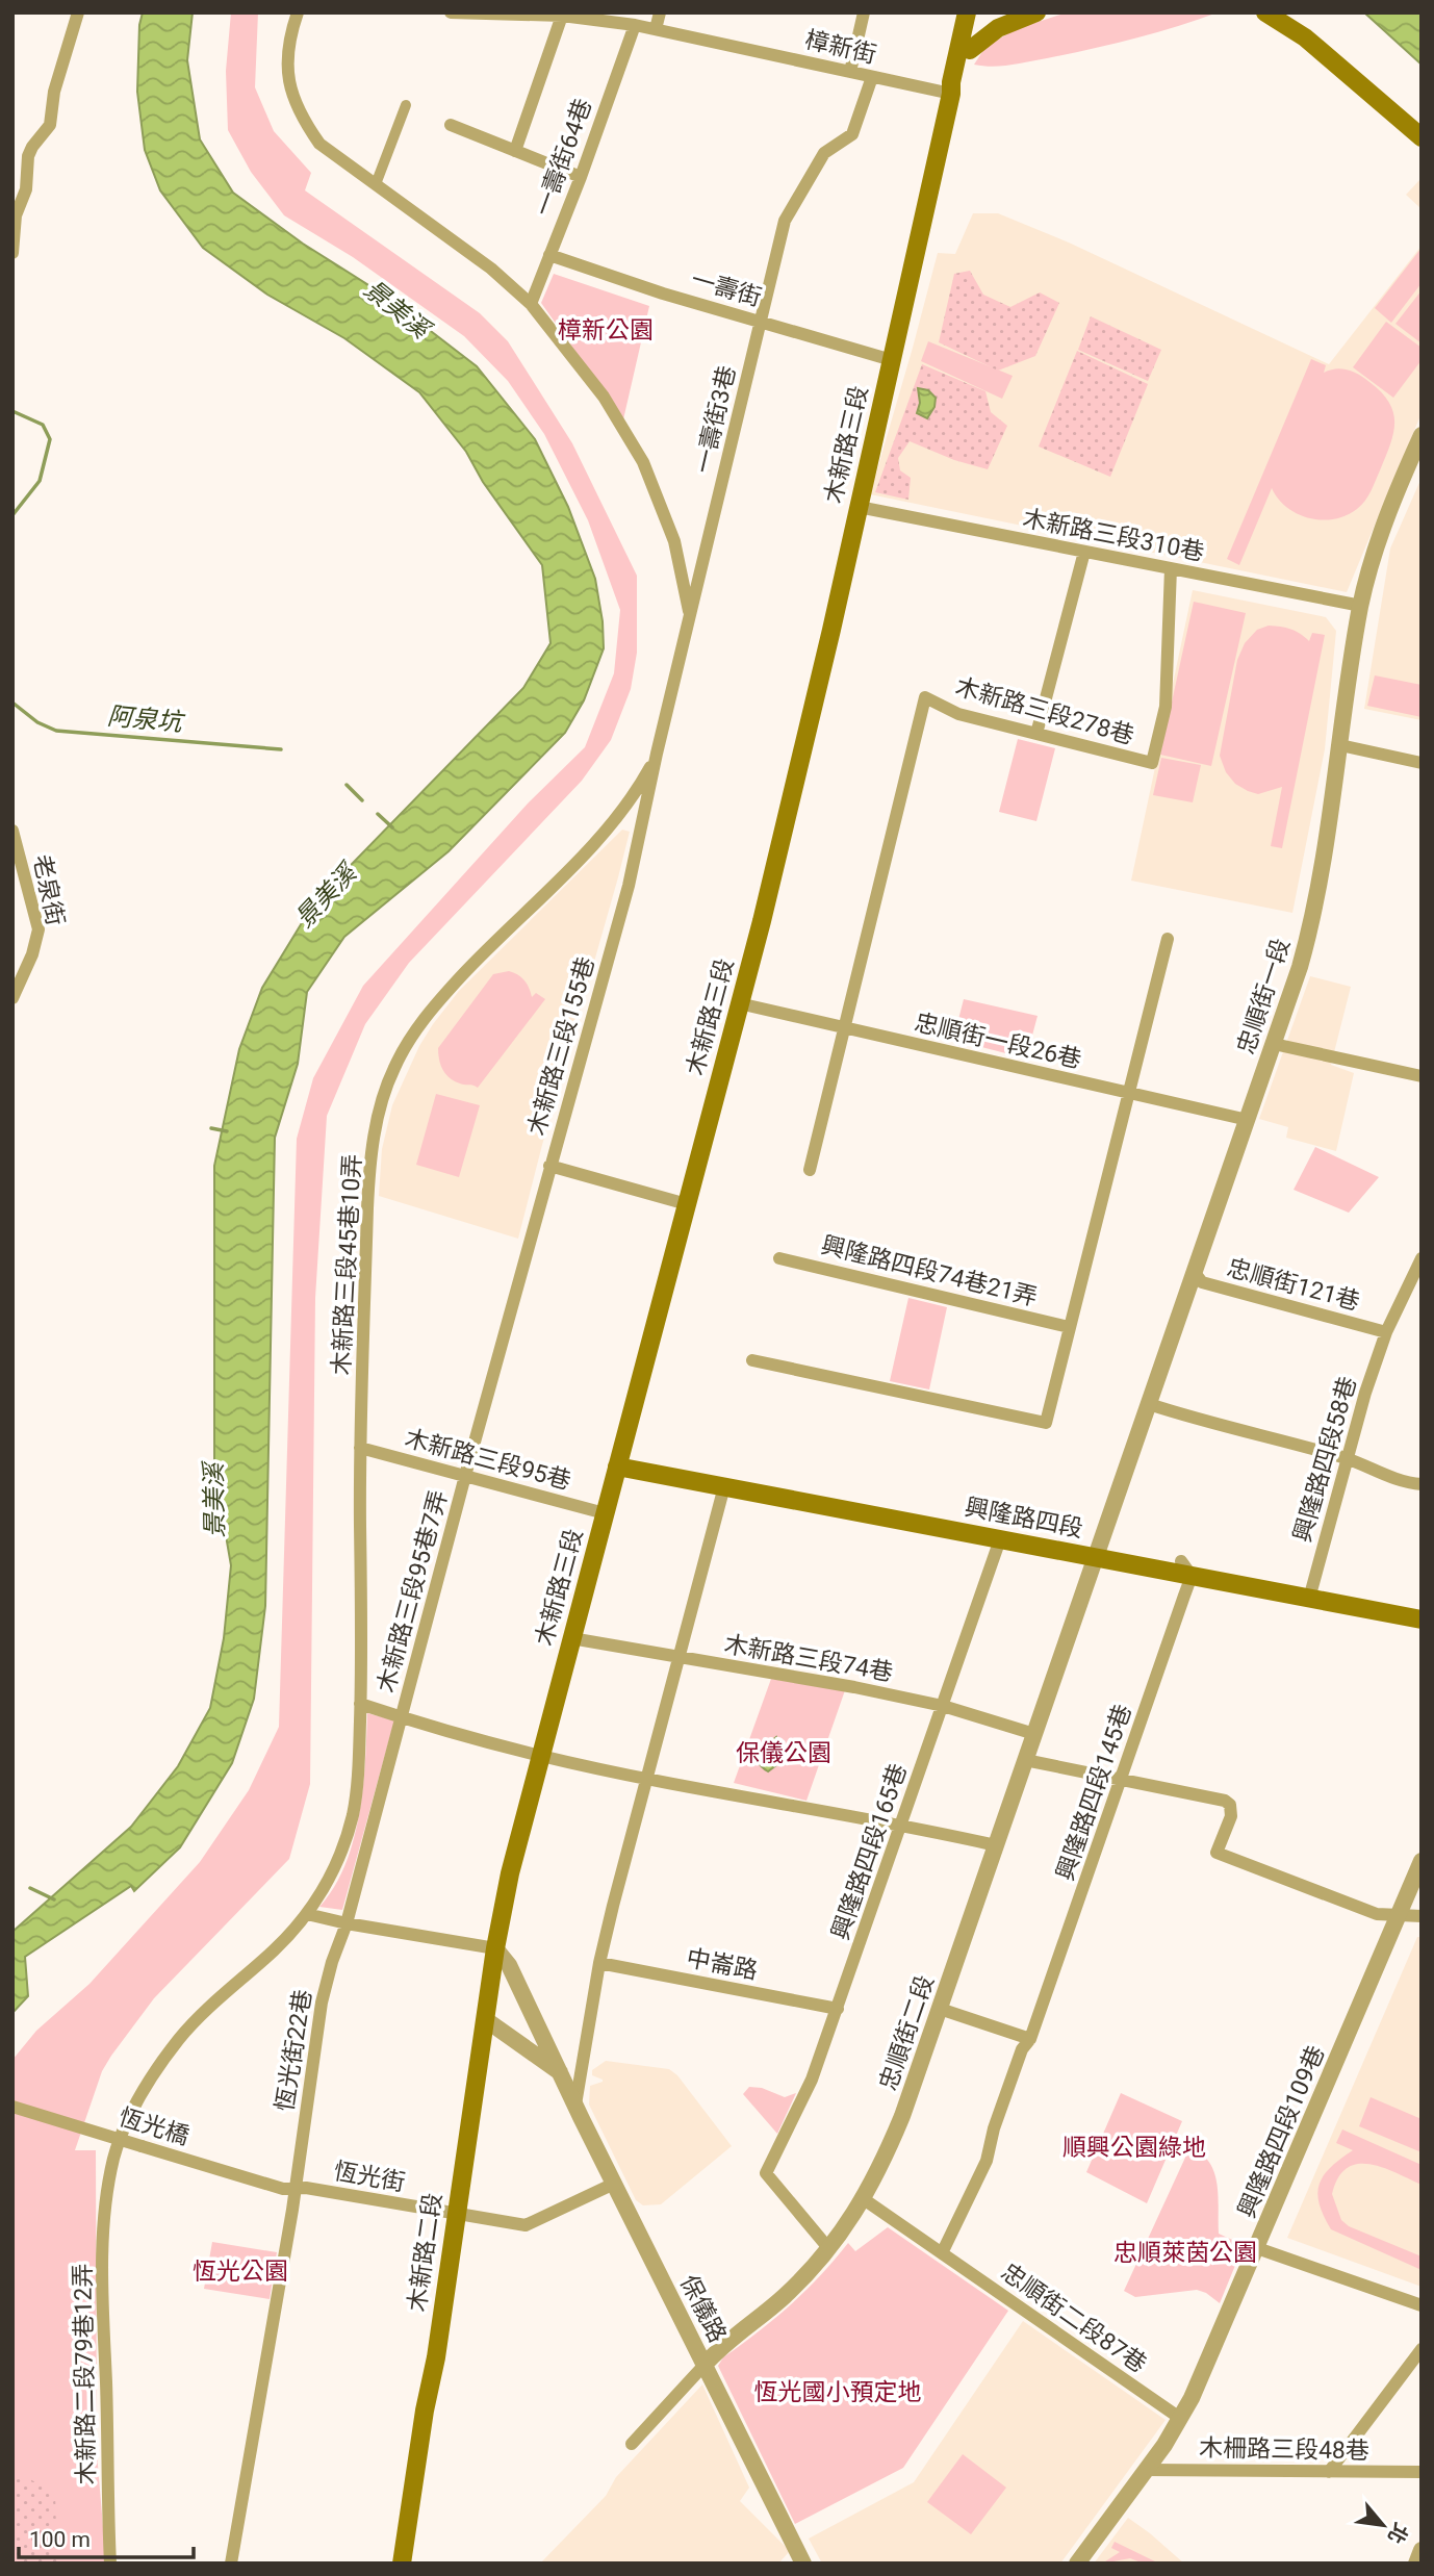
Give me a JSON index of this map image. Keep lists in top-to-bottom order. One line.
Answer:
{"streets":{"main road":["木新路三段","興隆路四段","木新路二段"],"street":["樟新街","一壽街64巷","一壽街","一壽街3巷","木新路三段310巷","木新路三段278巷","老泉街","忠順街一段","忠順街一段26巷","木新路三段155巷","木新路三段45巷10弄","興隆路四段74巷21弄","忠順街121巷","木新路三段95巷","興隆路四段58巷","木新路三段95巷7弄","木新路三段74巷","興隆路四段145巷","興隆路四段165巷","中崙路","忠順街二段","恆光街22巷","恆光橋","興隆路四段109巷","恆光街","保儀路","忠順街二段87巷","木新路二段79巷12弄","木柵路三段48巷"]},"crossings":[["樟新街","一壽街64巷"],["樟新街","一壽街3巷"],["樟新街","木新路三段"],["一壽街64巷","一壽街"],["一壽街","一壽街3巷"],["一壽街","木新路三段"],["一壽街3巷","木新路三段155巷"],["一壽街3巷","木新路三段45巷10弄"],["木新路三段","木新路三段310巷"],["木新路三段","忠順街一段26巷"],["木新路三段","木新路三段155巷"],["木新路三段","木新路三段95巷"],["木新路三段","興隆路四段"],["木新路三段","木新路三段74巷"],["木新路三段","木新路二段"],["木新路三段","保儀路"],["木新路三段310巷","木新路三段278巷"],["木新路三段310巷","忠順街一段"],["木新路三段278巷","忠順街一段26巷"],["忠順街一段","忠順街一段26巷"],["忠順街一段","忠順街121巷"],["忠順街一段","興隆路四段"],["忠順街一段","忠順街二段"],["木新路三段155巷","木新路三段45巷10弄"],["木新路三段155巷","木新路三段95巷7弄"],["木新路三段45巷10弄","木新路三段95巷"],["木新路三段45巷10弄","木新路二段79巷12弄"],["忠順街121巷","興隆路四段58巷"],["木新路三段95巷","木新路三段95巷7弄"],["興隆路四段58巷","興隆路四段"],["興隆路四段","興隆路四段145巷"],["興隆路四段","興隆路四段165巷"],["興隆路四段","忠順街二段"],["木新路三段95巷7弄","恆光街22巷"],["木新路三段74巷","興隆路四段165巷"],["木新路三段74巷","忠順街二段"],["興隆路四段145巷","忠順街二段87巷"],["興隆路四段165巷","中崙路"],["興隆路四段165巷","忠順街二段"],["忠順街二段","保儀路"],["忠順街二段","忠順街二段87巷"],["恆光街22巷","恆光橋"],["恆光街22巷","恆光街"],["恆光橋","恆光街"],["興隆路四段109巷","忠順街二段87巷"],["興隆路四段109巷","木柵路三段48巷"],["恆光街","木新路二段"],["恆光街","保儀路"],["木新路二段","保儀路"]],"water":["景美溪","阿泉坑"],"parks":["樟新公園","保儀公園","順興公園綠地","忠順萊茵公園","恆光公園","恆光國小預定地"],"scale_bar":"100 m","north":"bottom right"}
